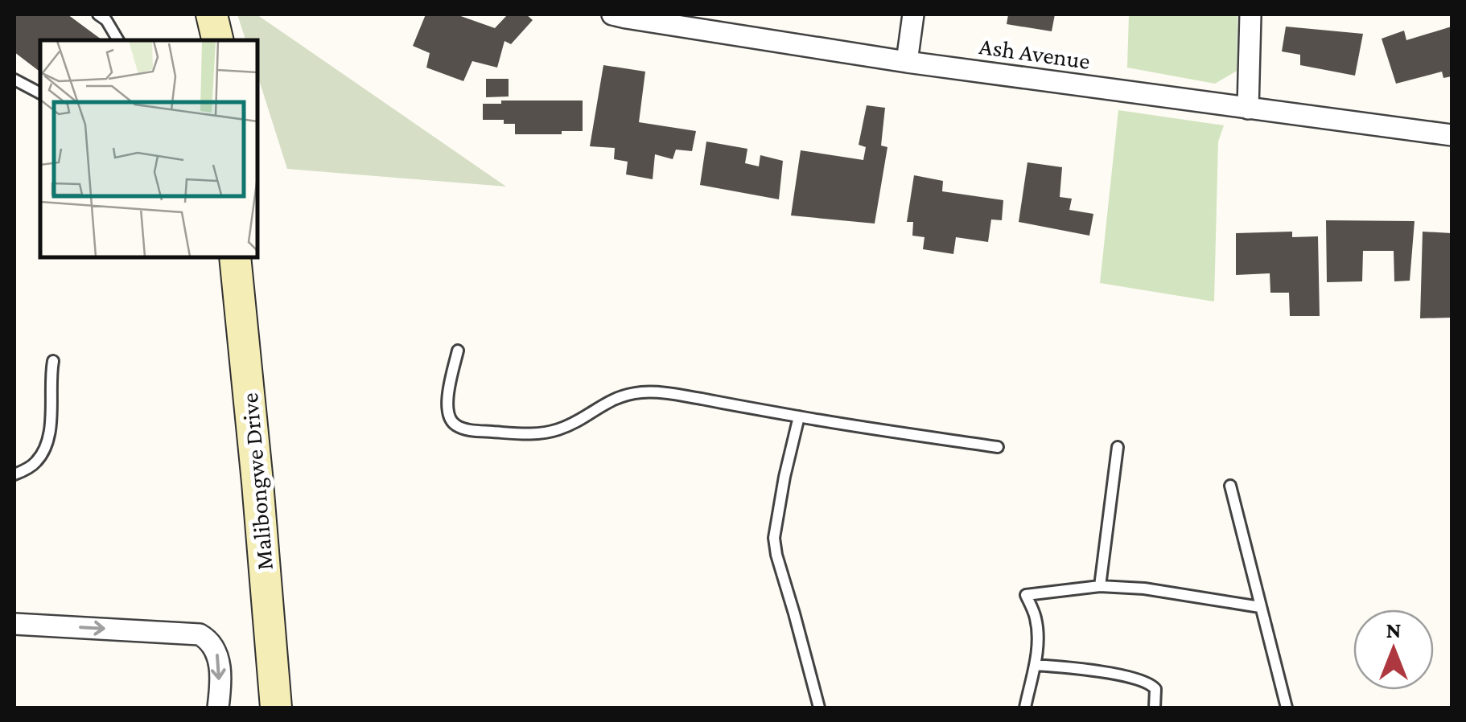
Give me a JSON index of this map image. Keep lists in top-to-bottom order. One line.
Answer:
{"streets":{"main road":["Malibongwe Drive"],"street":["Ash Avenue"]},"north":"top"}
